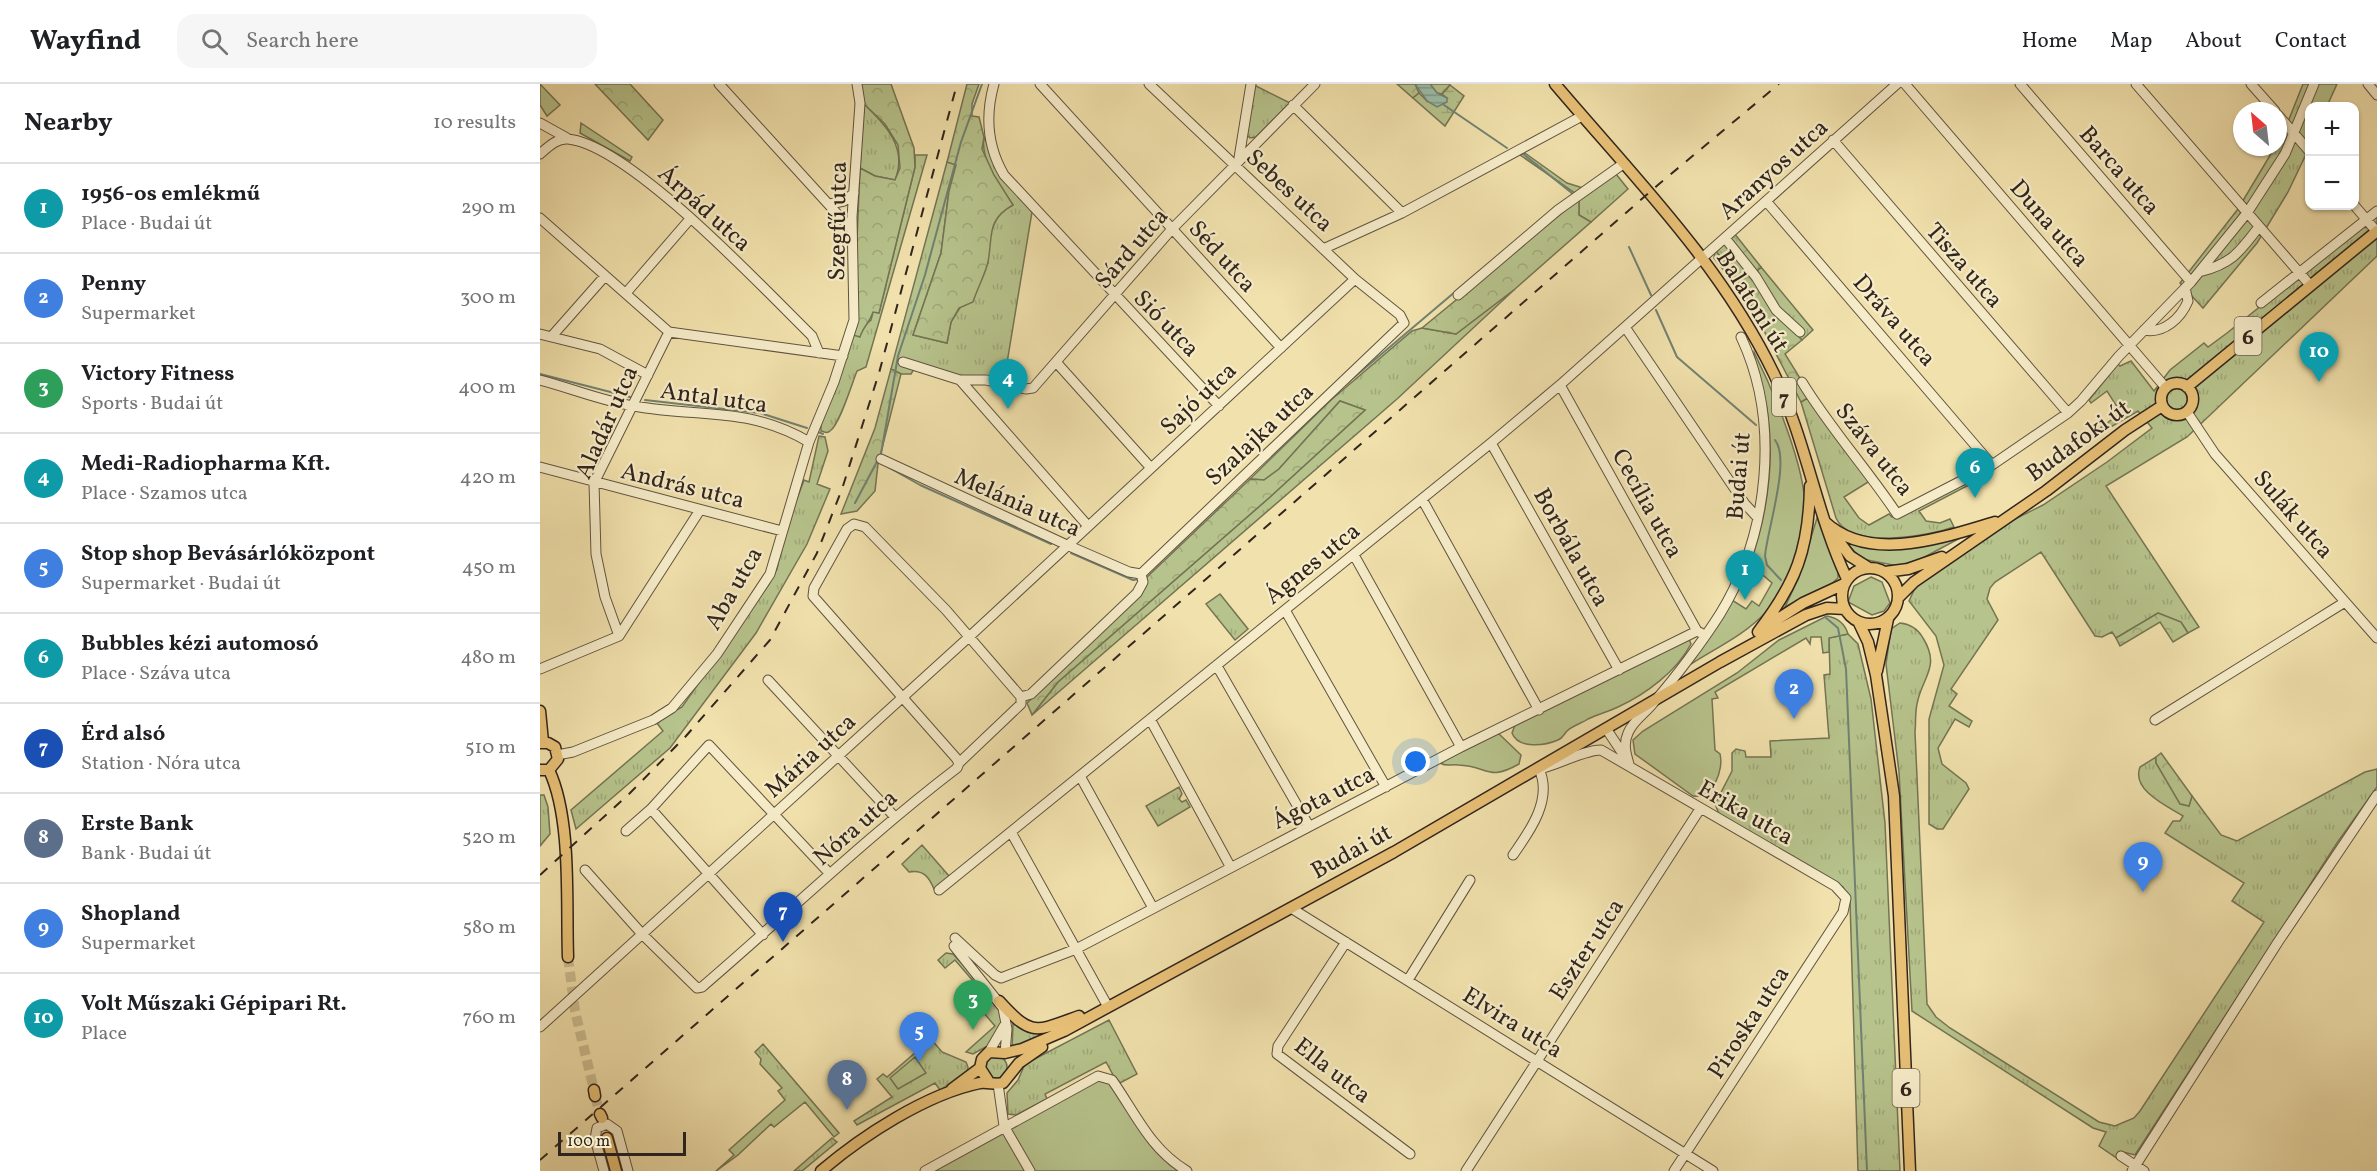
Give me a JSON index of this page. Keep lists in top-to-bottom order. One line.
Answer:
{"streets":{"main road":["Balatoni út","6","7","Budafoki út","Budai út"],"street":["Aranyos utca","Barca utca","Sebes utca","Árpád utca","Szegfű utca","Duna utca","Sárd utca","Séd utca","Tisza utca","Dráva utca","Sió utca","Antal utca","Sajó utca","Aladár utca","Szalajka utca","Száva utca","András utca","Melánia utca","Cecília utca","Sulák utca","Borbála utca","Ágnes utca","Aba utca","Mária utca","Ágota utca","Erika utca","Nóra utca","Eszter utca","Elvira utca","Piroska utca","Ella utca"]},"crossings":[["Aranyos utca","Tisza utca"],["Aranyos utca","Balatoni út"],["Aranyos utca","Dráva utca"],["Aranyos utca","Ágnes utca"],["Sebes utca","Sárd utca"],["Sebes utca","Sajó utca"],["Sebes utca","Szalajka utca"],["Szegfű utca","Aba utca"],["Duna utca","6"],["Duna utca","Budafoki út"],["Duna utca","Sulák utca"],["Sárd utca","Séd utca"],["Sárd utca","Sió utca"],["Séd utca","Sajó utca"],["Balatoni út","6"],["Balatoni út","7"],["Balatoni út","Budafoki út"],["Balatoni út","Budai út"],["Balatoni út","Ágnes utca"],["Dráva utca","Száva utca"],["Sió utca","Sajó utca"],["6","7"],["6","Budafoki út"],["6","Budai út"],["6","Sulák utca"],["Antal utca","Aladár utca"],["Antal utca","Aba utca"],["7","Budafoki út"],["7","Budai út"],["Sajó utca","Melánia utca"],["Sajó utca","Mária utca"],["Aladár utca","András utca"],["Szalajka utca","Melánia utca"],["Szalajka utca","Nóra utca"],["Budafoki út","Budai út"],["Budafoki út","Sulák utca"],["Budai út","Cecília utca"],["Budai út","Ágota utca"],["Budai út","Erika utca"],["Budai út","Elvira utca"],["András utca","Aba utca"],["Melánia utca","Mária utca"],["Melánia utca","Nóra utca"],["Cecília utca","Ágnes utca"],["Cecília utca","Ágota utca"],["Borbála utca","Ágnes utca"],["Borbála utca","Ágota utca"],["Mária utca","Nóra utca"],["Erika utca","Eszter utca"],["Erika utca","Piroska utca"],["Eszter utca","Elvira utca"],["Elvira utca","Piroska utca"],["Elvira utca","Ella utca"]],"scale_bar":"100 m","north":"top left","page":{"header":"Wayfind","search":"Search here","nav":["Home","Map","About","Contact"],"heading":["Nearby","10 results"],"map_buttons":["+","−"],"list":[{"mark":"1","name":"1956-os emlékmű","note":"Place · Budai út","value":"290 m"},{"mark":"2","name":"Penny","note":"Supermarket","value":"300 m"},{"mark":"3","name":"Victory Fitness","note":"Sports · Budai út","value":"400 m"},{"mark":"4","name":"Medi-Radiopharma Kft.","note":"Place · Szamos utca","value":"420 m"},{"mark":"5","name":"Stop shop Bevásárlóközpont","note":"Supermarket · Budai út","value":"450 m"},{"mark":"6","name":"Bubbles kézi automosó","note":"Place · Száva utca","value":"480 m"},{"mark":"7","name":"Érd alsó","note":"Station · Nóra utca","value":"510 m"},{"mark":"8","name":"Erste Bank","note":"Bank · Budai út","value":"520 m"},{"mark":"9","name":"Shopland","note":"Supermarket","value":"580 m"},{"mark":"10","name":"Volt Műszaki Gépipari Rt.","note":"Place","value":"760 m"}],"pins":["10","4","6","1","2","9","7","3","5","8"],"scale":"100 m"}}
